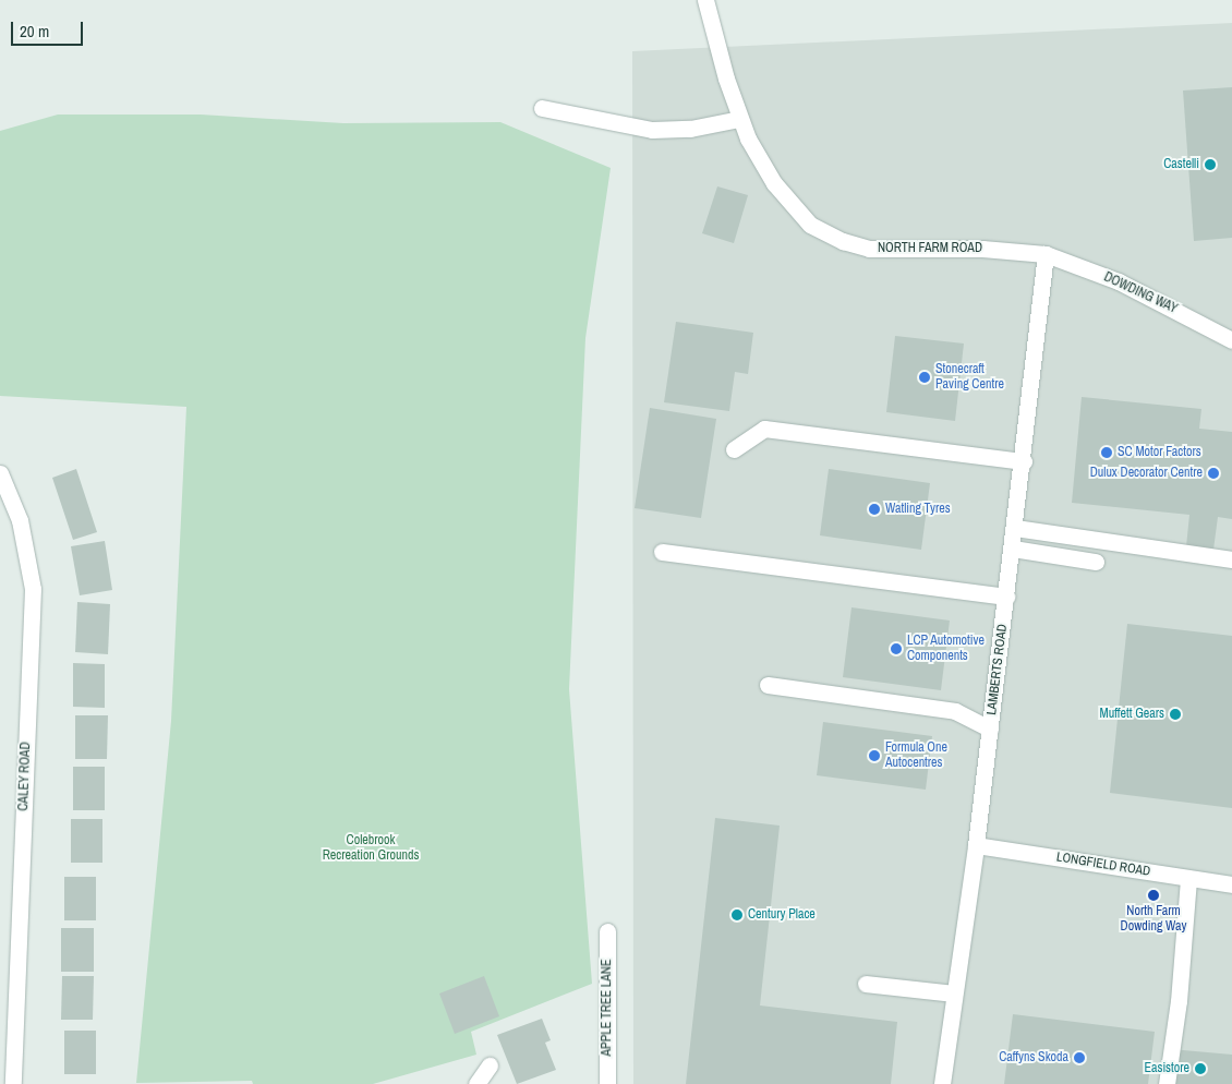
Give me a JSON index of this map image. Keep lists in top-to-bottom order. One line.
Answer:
{"streets":{"street":["NORTH FARM ROAD","DOWDING WAY","LAMBERTS ROAD","CALEY ROAD","LONGFIELD ROAD","APPLE TREE LANE"]},"crossings":[["NORTH FARM ROAD","DOWDING WAY"],["NORTH FARM ROAD","LAMBERTS ROAD"],["DOWDING WAY","LAMBERTS ROAD"],["LAMBERTS ROAD","LONGFIELD ROAD"]],"parks":["Colebrook Recreation Grounds"],"places":["Castelli","Stonecraft Paving Centre","SC Motor Factors","Dulux Decorator Centre","Watling Tyres","LCP Automotive Components","Muffett Gears","Formula One Autocentres","North Farm Dowding Way","Century Place","Caffyns Skoda","Easistore"],"scale_bar":"20 m"}
